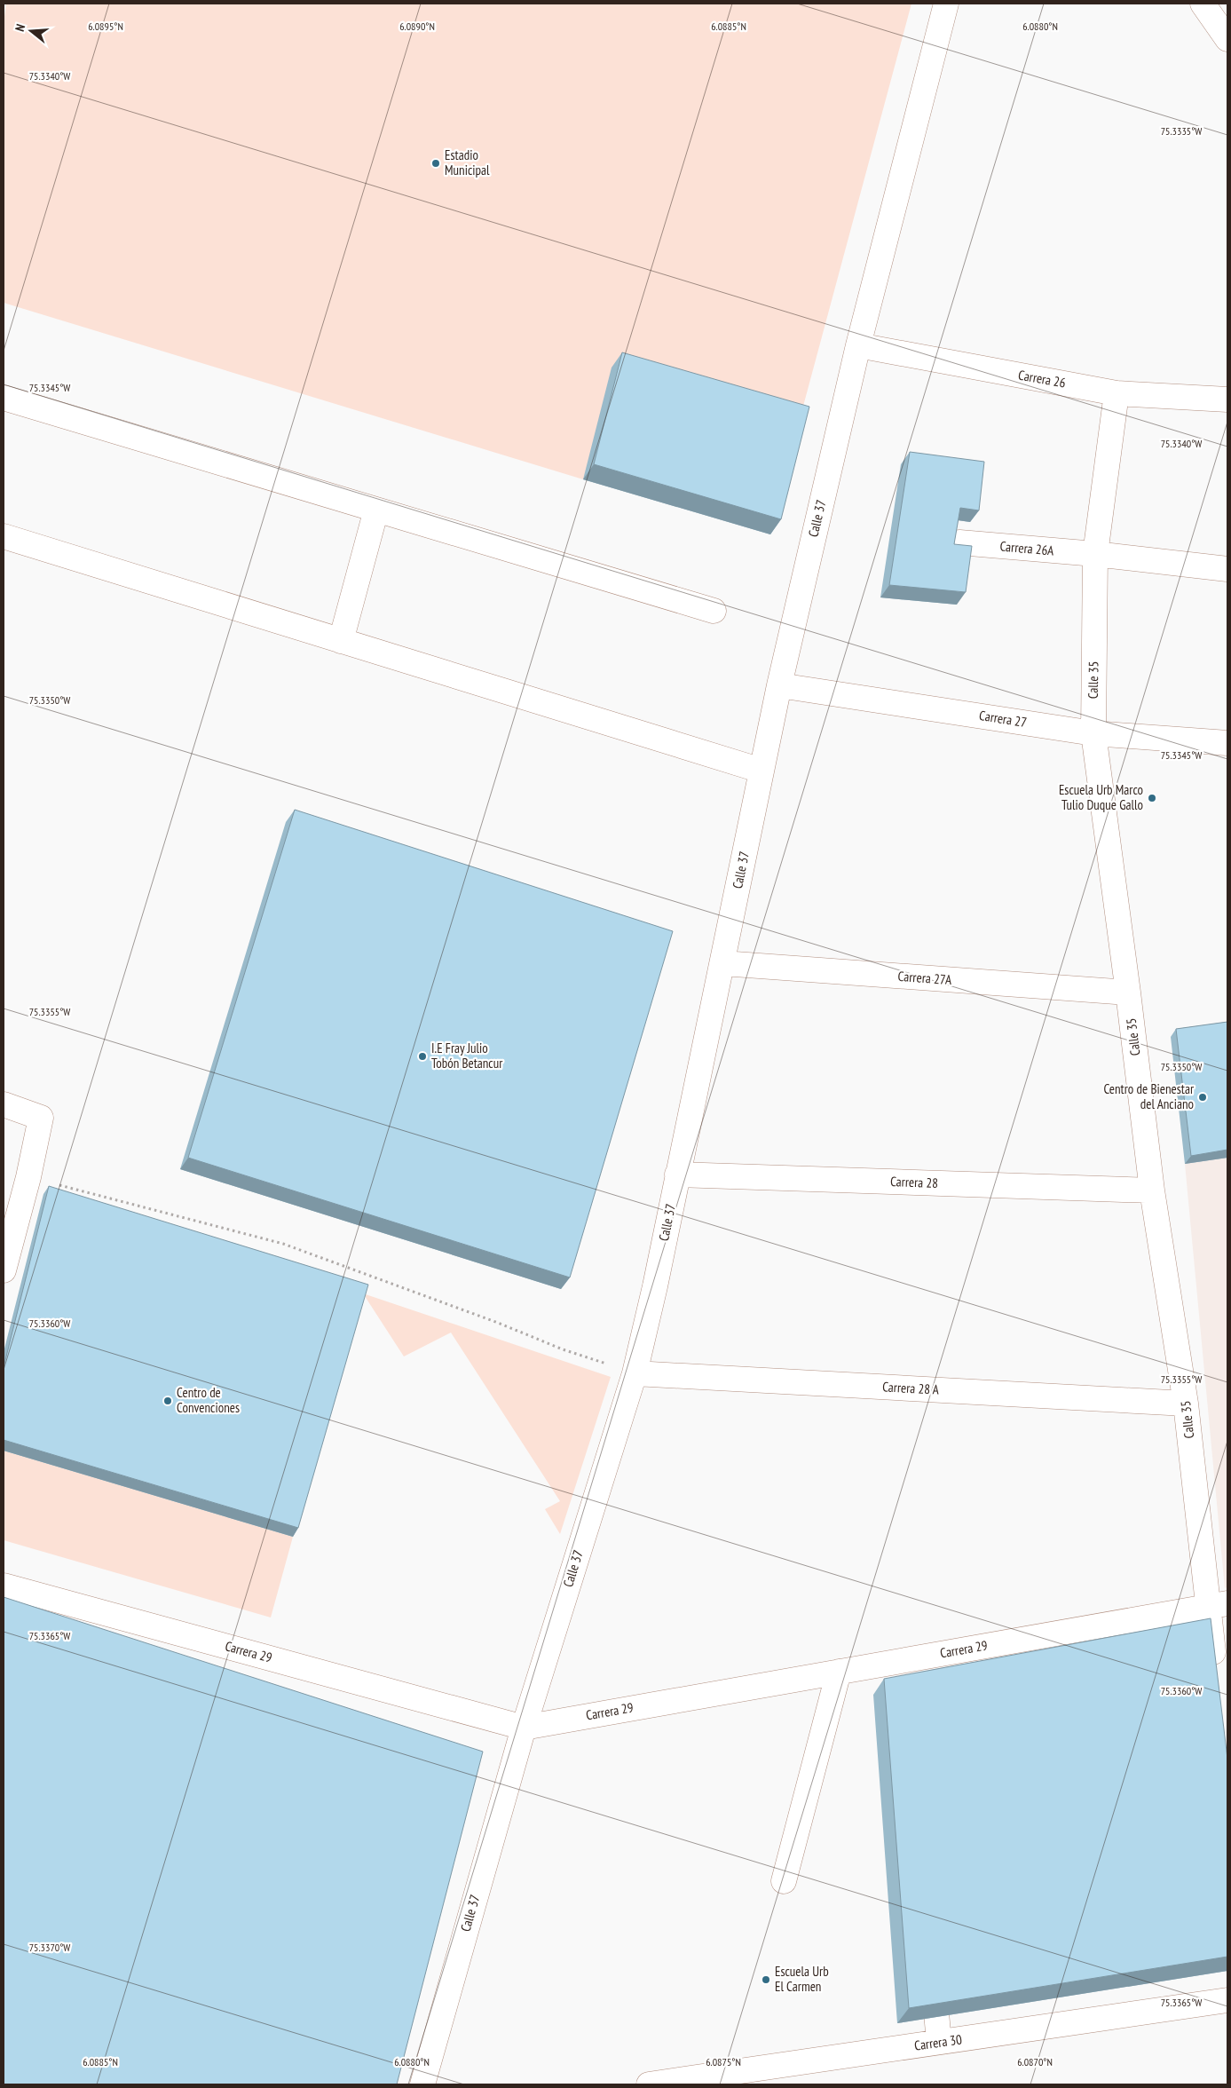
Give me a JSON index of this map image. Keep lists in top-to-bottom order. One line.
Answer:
{"streets":{"street":["Carrera 26","Calle 37","Carrera 26A","Calle 35","Carrera 27","Carrera 27A","Carrera 28","Carrera 28 A","Carrera 29","Carrera 30"]},"crossings":[["Carrera 26","Calle 37"],["Carrera 26","Calle 35"],["Calle 37","Carrera 27"],["Calle 37","Carrera 27A"],["Calle 37","Carrera 28"],["Calle 37","Carrera 28 A"],["Calle 37","Carrera 29"],["Carrera 26A","Calle 35"],["Calle 35","Carrera 27"],["Calle 35","Carrera 27A"],["Calle 35","Carrera 28"],["Calle 35","Carrera 28 A"],["Calle 35","Carrera 29"]],"places":["Estadio Municipal","Escuela Urb Marco Tulio Duque Gallo","I.E Fray Julio Tobón Betancur","Centro de Bienestar del Anciano","Centro de Convenciones","Escuela Urb El Carmen"],"north":"left","coordinates":["6.0895°N","6.0890°N","6.0885°N","6.0880°N","75.3340°W","75.3335°W","75.3345°W","75.3350°W","75.3355°W","75.3360°W","75.3365°W","75.3370°W","6.0875°N","6.0870°N"]}
